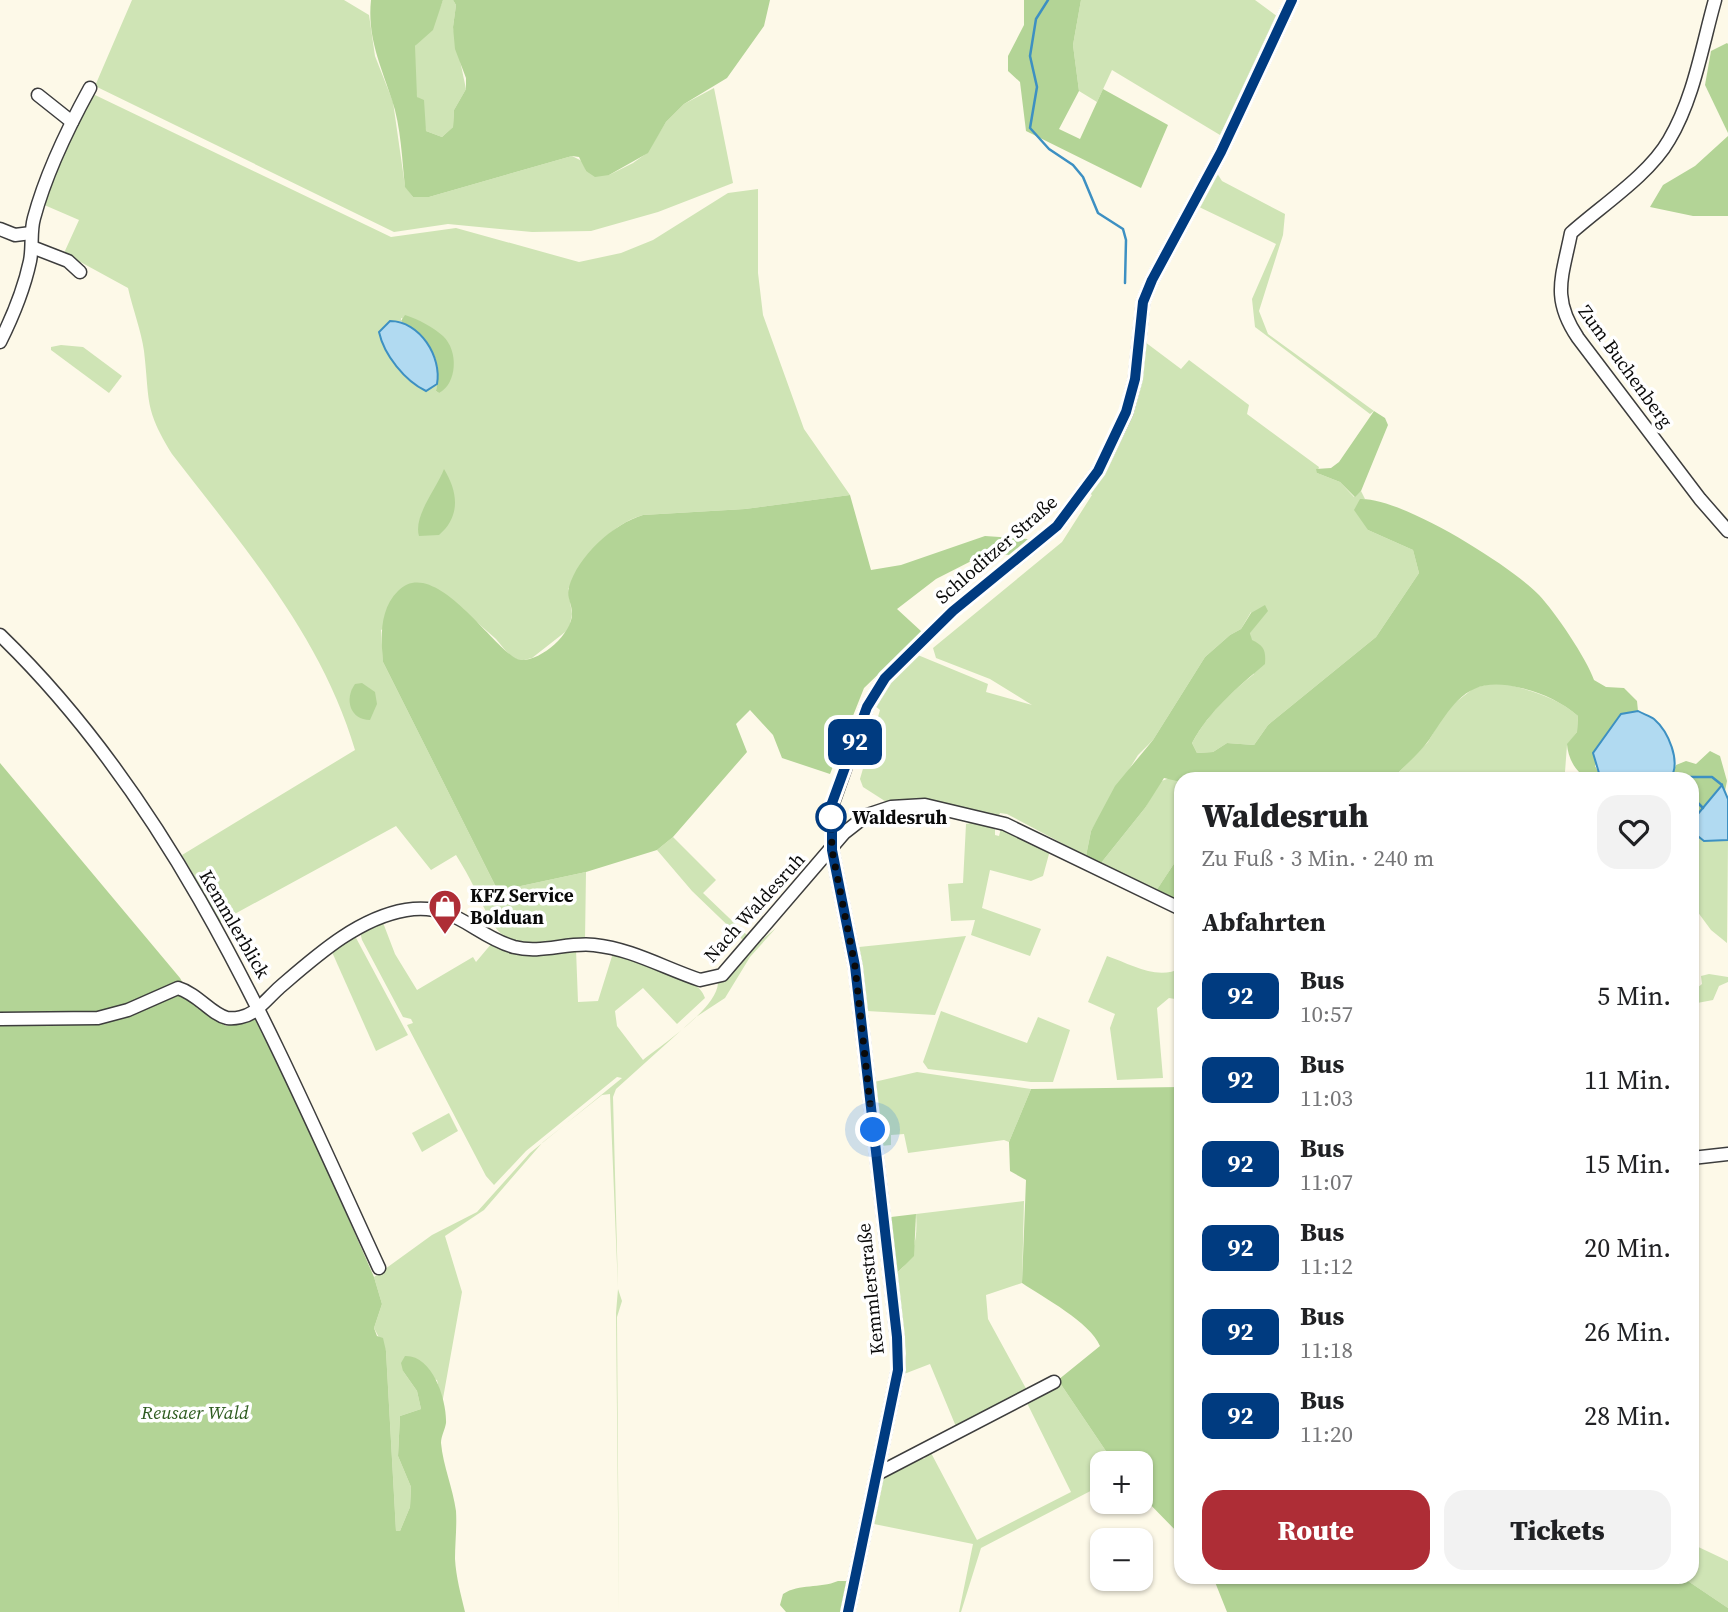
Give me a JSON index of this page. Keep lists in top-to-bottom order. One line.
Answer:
{"streets":{"street":["Zum Buchenberg","Schloditzer Straße","Nach Waldesruh","Kemmlerblick","Kemmlerstraße"]},"crossings":[["Schloditzer Straße","Nach Waldesruh"],["Schloditzer Straße","Kemmlerstraße"],["Nach Waldesruh","Kemmlerblick"],["Nach Waldesruh","Kemmlerstraße"]],"parks":["Reusaer Wald"],"places":{"other":["Waldesruh"],"shop":["KFZ Service Bolduan"]},"lines":["bus line 92"],"page":{"on_map":"92","heading":[["Waldesruh","Zu Fuß · 3 Min. · 240 m"],"Abfahrten"],"list":[{"mark":"92","name":"Bus","note":"10:57","value":"5 Min."},{"mark":"92","name":"Bus","note":"11:03","value":"11 Min."},{"mark":"92","name":"Bus","note":"11:07","value":"15 Min."},{"mark":"92","name":"Bus","note":"11:12","value":"20 Min."},{"mark":"92","name":"Bus","note":"11:18","value":"26 Min."},{"mark":"92","name":"Bus","note":"11:20","value":"28 Min."}],"map_buttons":["+","−"],"buttons":["Route","Tickets"]}}
